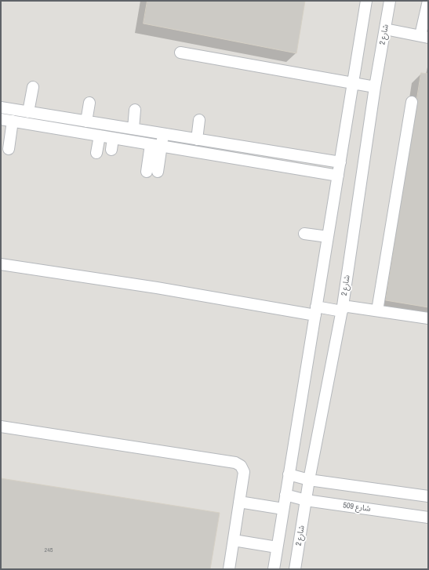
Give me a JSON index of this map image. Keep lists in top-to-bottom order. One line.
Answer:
{"streets":{"street":["شارع 2","شارع 509"]},"crossings":[["شارع 2","شارع 509"]],"house_numbers":["245"]}
